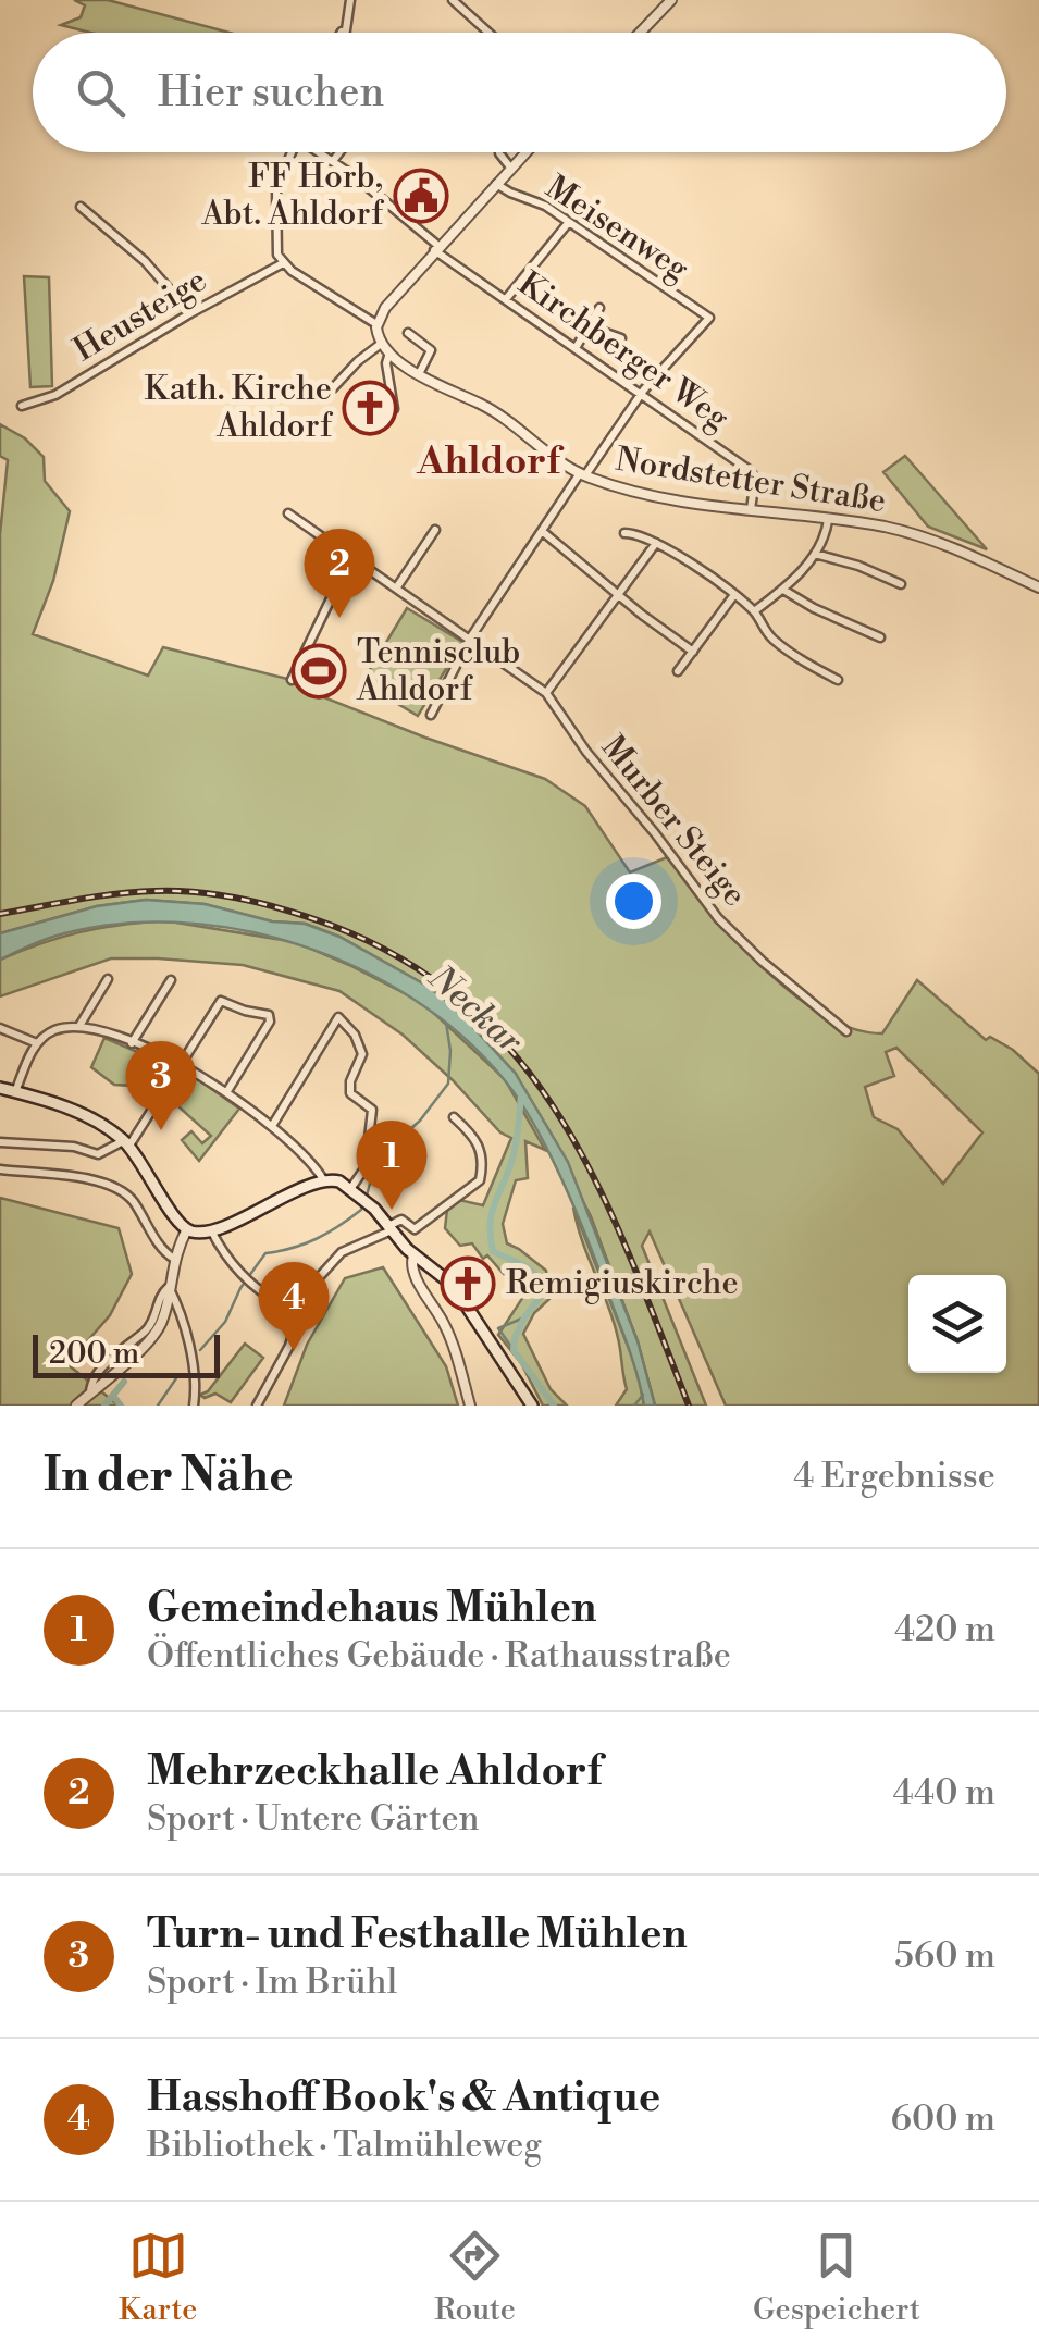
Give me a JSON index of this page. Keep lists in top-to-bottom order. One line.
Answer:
{"streets":{"street":["Meisenweg","Heusteige","Kirchberger Weg","Nordstetter Straße","Murber Steige"]},"crossings":[["Meisenweg","Kirchberger Weg"],["Kirchberger Weg","Nordstetter Straße"]],"districts":["Ahldorf"],"water":["Neckar"],"places":{"public building":["FF Horb, Abt. Ahldorf"],"church":["Kath. Kirche Ahldorf","Remigiuskirche"],"sports":["Tennisclub Ahldorf"]},"scale_bar":"200 m","page":{"search":"Hier suchen","pins":["2","3","1","4"],"scale":"200 m","heading":["In der Nähe","4 Ergebnisse"],"list":[{"mark":"1","name":"Gemeindehaus Mühlen","note":"Öffentliches Gebäude · Rathausstraße","value":"420 m"},{"mark":"2","name":"Mehrzeckhalle Ahldorf","note":"Sport · Untere Gärten","value":"440 m"},{"mark":"3","name":"Turn- und Festhalle Mühlen","note":"Sport · Im Brühl","value":"560 m"},{"mark":"4","name":"Hasshoff Book's & Antique","note":"Bibliothek · Talmühleweg","value":"600 m"}],"nav":["Karte","Route","Gespeichert"]}}
